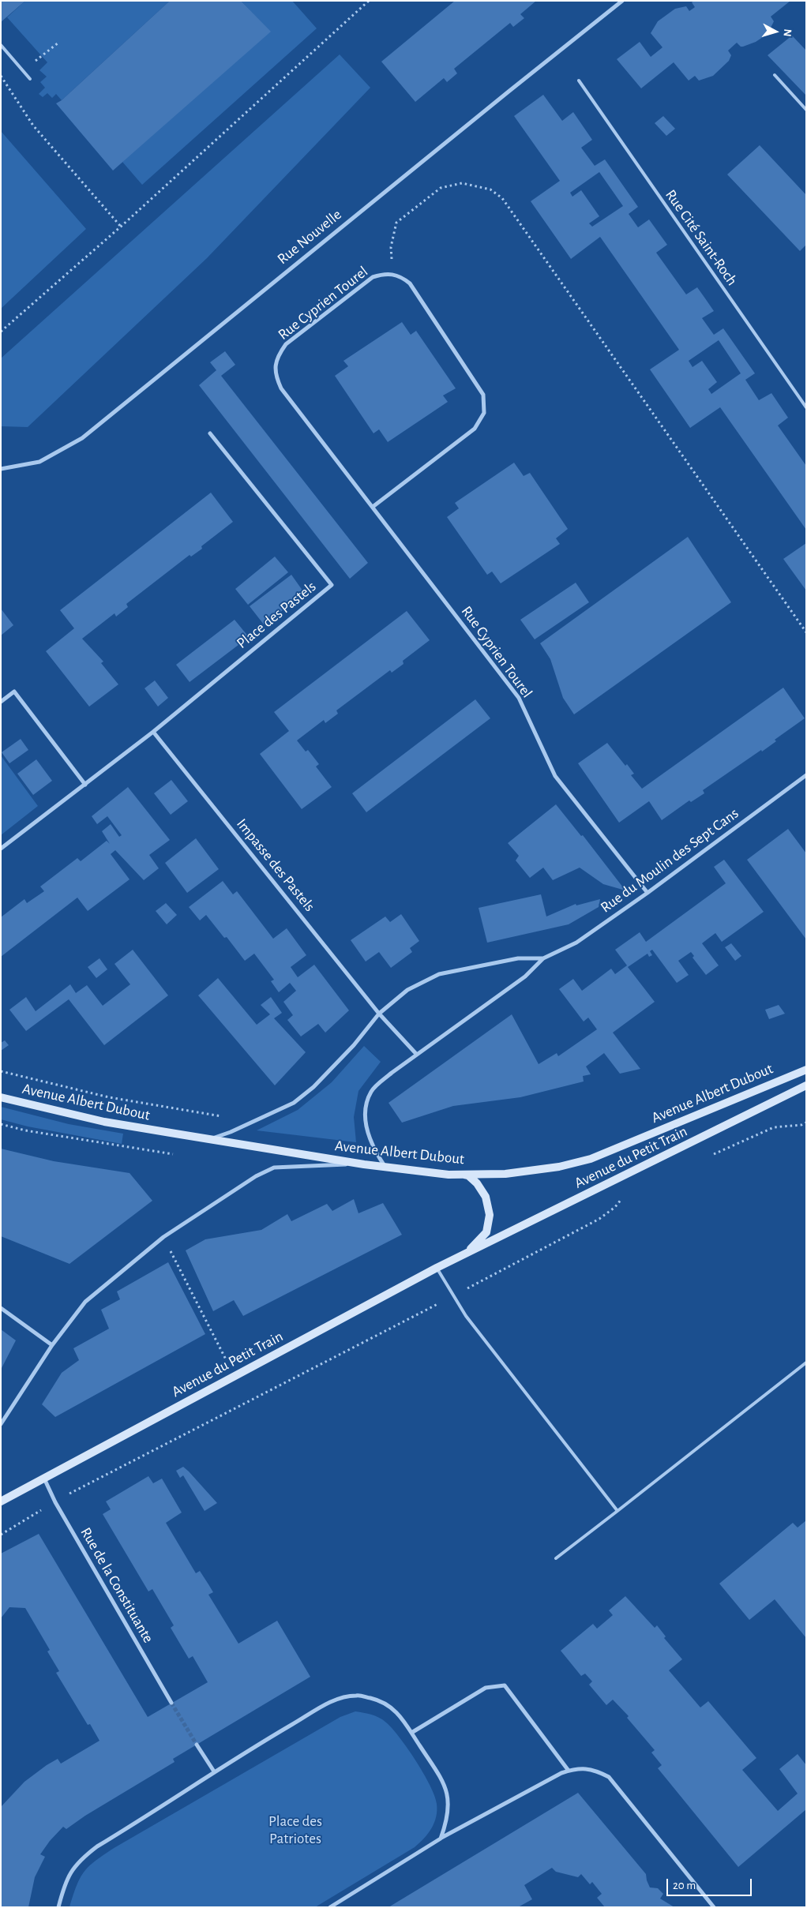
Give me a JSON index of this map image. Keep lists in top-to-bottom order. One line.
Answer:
{"streets":{"main road":["Avenue Albert Dubout","Avenue du Petit Train"],"street":["Rue Nouvelle","Rue Cyprien Tourel","Place des Pastels","Rue du Moulin des Sept Cans","Impasse des Pastels","Rue de la Constituante"],"lane":["Rue Cité Saint-Roch"]},"crossings":[["Rue Cyprien Tourel","Rue du Moulin des Sept Cans"],["Place des Pastels","Impasse des Pastels"],["Rue du Moulin des Sept Cans","Impasse des Pastels"],["Rue du Moulin des Sept Cans","Avenue Albert Dubout"],["Avenue Albert Dubout","Avenue du Petit Train"],["Avenue du Petit Train","Rue de la Constituante"]],"parks":["Place des Patriotes"],"scale_bar":"20 m","north":"right"}
